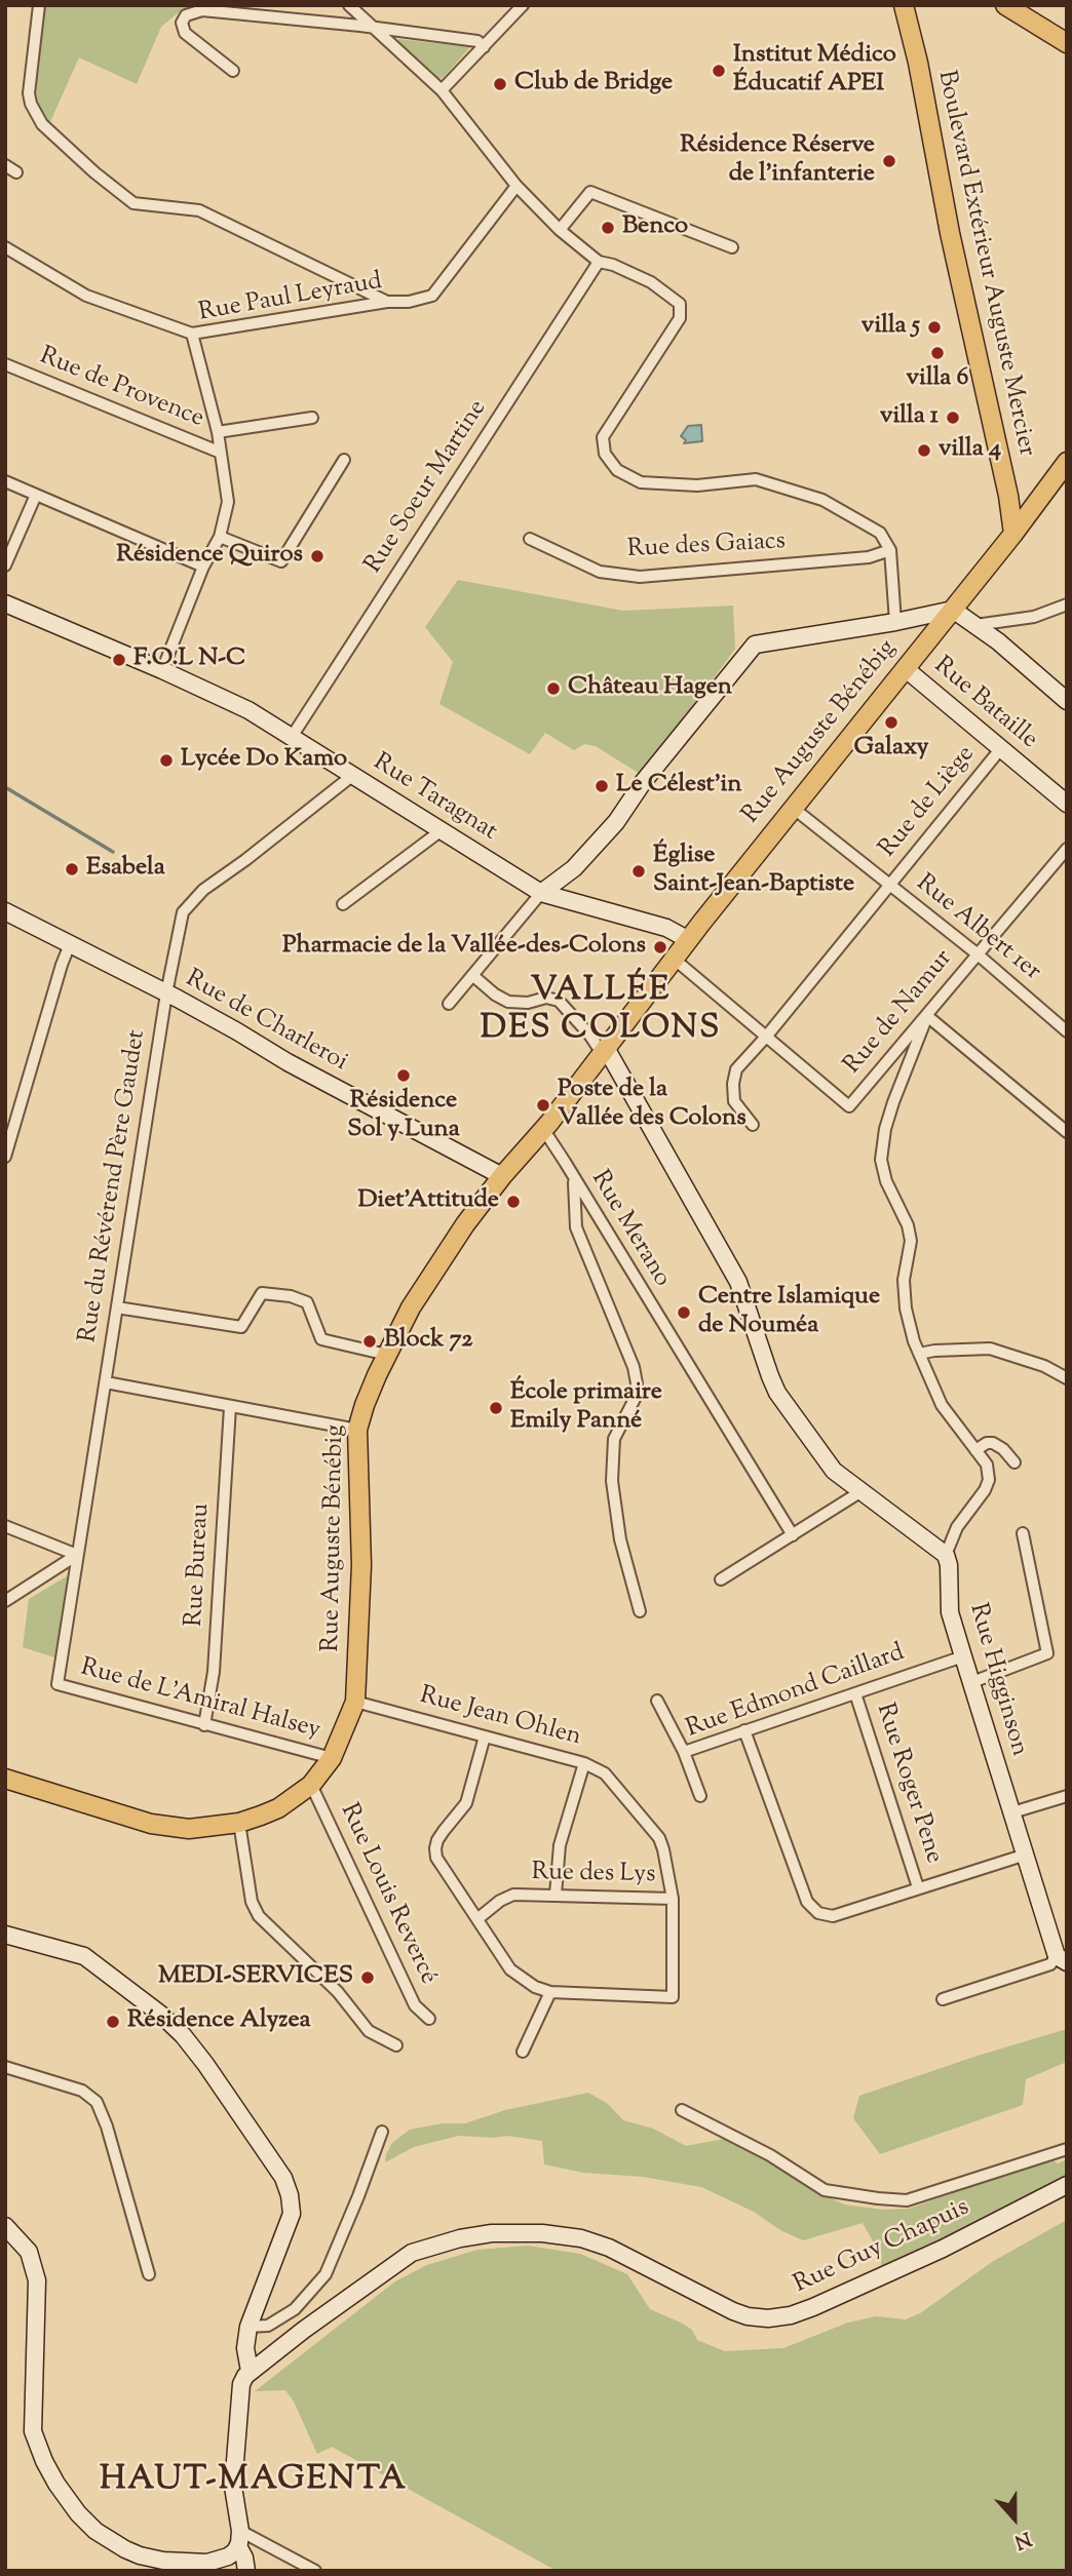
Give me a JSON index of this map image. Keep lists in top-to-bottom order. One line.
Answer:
{"streets":{"main road":["Boulevard Extérieur Auguste Mercier","Rue Auguste Bénébig"],"street":["Rue Paul Leyraud","Rue de Provence","Rue Soeur Martine","Rue des Gaiacs","Rue Bataille","Rue Taragnat","Rue de Liège","Rue Albert 1er","Rue de Namur","Rue de Charleroi","Rue du Révérend Père Gaudet","Rue Merano","Rue Bureau","Rue Higginson","Rue Edmond Caillard","Rue de L'Amiral Halsey","Rue Jean Ohlen","Rue Roger Pene","Rue des Lys","Rue Louis Revercé","Rue Guy Chapuis"]},"crossings":[["Boulevard Extérieur Auguste Mercier","Rue Auguste Bénébig"],["Rue Paul Leyraud","Rue de Provence"],["Rue Paul Leyraud","Rue Taragnat"],["Rue Soeur Martine","Rue Taragnat"],["Rue Bataille","Rue Auguste Bénébig"],["Rue Bataille","Rue de Liège"],["Rue Auguste Bénébig","Rue Taragnat"],["Rue Auguste Bénébig","Rue Albert 1er"],["Rue Auguste Bénébig","Rue de Charleroi"],["Rue Auguste Bénébig","Rue Merano"],["Rue Auguste Bénébig","Rue de L'Amiral Halsey"],["Rue Auguste Bénébig","Rue Jean Ohlen"],["Rue Auguste Bénébig","Rue Louis Revercé"],["Rue Taragnat","Rue du Révérend Père Gaudet"],["Rue de Liège","Rue Albert 1er"],["Rue de Liège","Rue de Namur"],["Rue Albert 1er","Rue de Namur"],["Rue de Charleroi","Rue du Révérend Père Gaudet"],["Rue du Révérend Père Gaudet","Rue de L'Amiral Halsey"],["Rue Bureau","Rue de L'Amiral Halsey"],["Rue Higginson","Rue Edmond Caillard"],["Rue Edmond Caillard","Rue Roger Pene"],["Rue Jean Ohlen","Rue des Lys"]],"districts":["VALLÉE DES COLONS","HAUT-MAGENTA"],"places":["Institut Médico Éducatif APEI","Club de Bridge","Résidence Réserve de l'infanterie","Benco","villa 5","villa 6","villa 1","villa 4","Résidence Quiros","F.O.L N-C","Château Hagen","Galaxy","Lycée Do Kamo","Le Célest'in","Esabela","Église Saint-Jean-Baptiste","Pharmacie de la Vallée-des-Colons","Résidence Sol y Luna","Poste de la Vallée des Colons","Diet'Attitude","Centre Islamique de Nouméa","Block 72","École primaire Emily Panné","MEDI-SERVICES","Résidence Alyzea"],"north":"bottom"}
